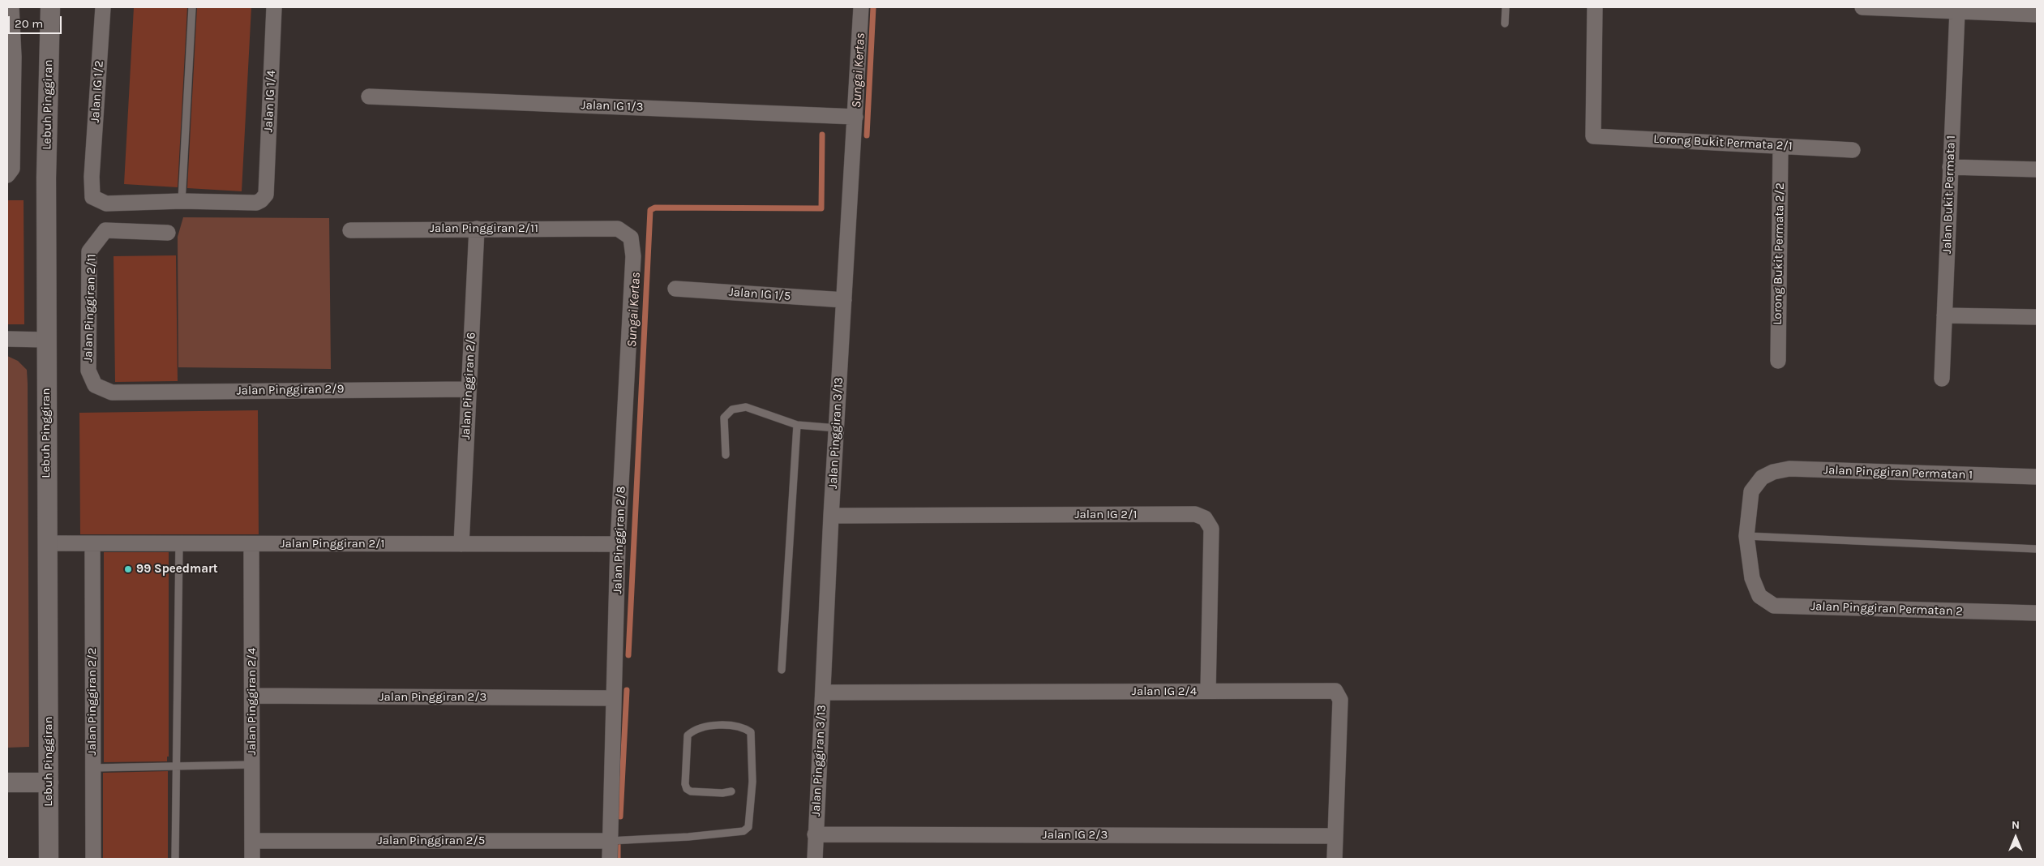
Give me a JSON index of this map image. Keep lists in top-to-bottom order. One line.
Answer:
{"streets":{"street":["Jalan IG 1/2","Jalan IG 1/4","Lebuh Pinggiran","Jalan IG 1/3","Lorong Bukit Permata 2/1","Jalan Bukit Permata 1","Jalan Pinggiran 2/11","Lorong Bukit Permata 2/2","Jalan IG 1/5","Jalan Pinggiran 2/6","Jalan Pinggiran 2/9","Jalan Pinggiran 3/13","Jalan Pinggiran Permatan 1","Jalan IG 2/1","Jalan Pinggiran 2/8","Jalan Pinggiran 2/1","Jalan Pinggiran Permatan 2","Jalan IG 2/4","Jalan Pinggiran 2/3","Jalan Pinggiran 2/2","Jalan Pinggiran 2/4","Jalan IG 2/3","Jalan Pinggiran 2/5"]},"crossings":[["Jalan IG 1/2","Jalan IG 1/4"],["Lebuh Pinggiran","Jalan Pinggiran 2/1"],["Jalan IG 1/3","Jalan Pinggiran 3/13"],["Lorong Bukit Permata 2/1","Lorong Bukit Permata 2/2"],["Jalan Pinggiran 2/11","Jalan Pinggiran 2/6"],["Jalan Pinggiran 2/11","Jalan Pinggiran 2/9"],["Jalan Pinggiran 2/11","Jalan Pinggiran 2/8"],["Jalan IG 1/5","Jalan Pinggiran 3/13"],["Jalan Pinggiran 2/6","Jalan Pinggiran 2/9"],["Jalan Pinggiran 2/6","Jalan Pinggiran 2/1"],["Jalan Pinggiran 3/13","Jalan IG 2/1"],["Jalan Pinggiran 3/13","Jalan IG 2/4"],["Jalan Pinggiran 3/13","Jalan IG 2/3"],["Jalan Pinggiran Permatan 1","Jalan Pinggiran Permatan 2"],["Jalan IG 2/1","Jalan IG 2/4"],["Jalan Pinggiran 2/8","Jalan Pinggiran 2/1"],["Jalan Pinggiran 2/8","Jalan Pinggiran 2/3"],["Jalan Pinggiran 2/8","Jalan Pinggiran 2/5"],["Jalan Pinggiran 2/1","Jalan Pinggiran 2/2"],["Jalan Pinggiran 2/1","Jalan Pinggiran 2/4"],["Jalan IG 2/4","Jalan IG 2/3"],["Jalan Pinggiran 2/3","Jalan Pinggiran 2/4"],["Jalan Pinggiran 2/4","Jalan Pinggiran 2/5"]],"water":["Sungai Kertas"],"places":["99 Speedmart"],"scale_bar":"20 m","north":"top"}
